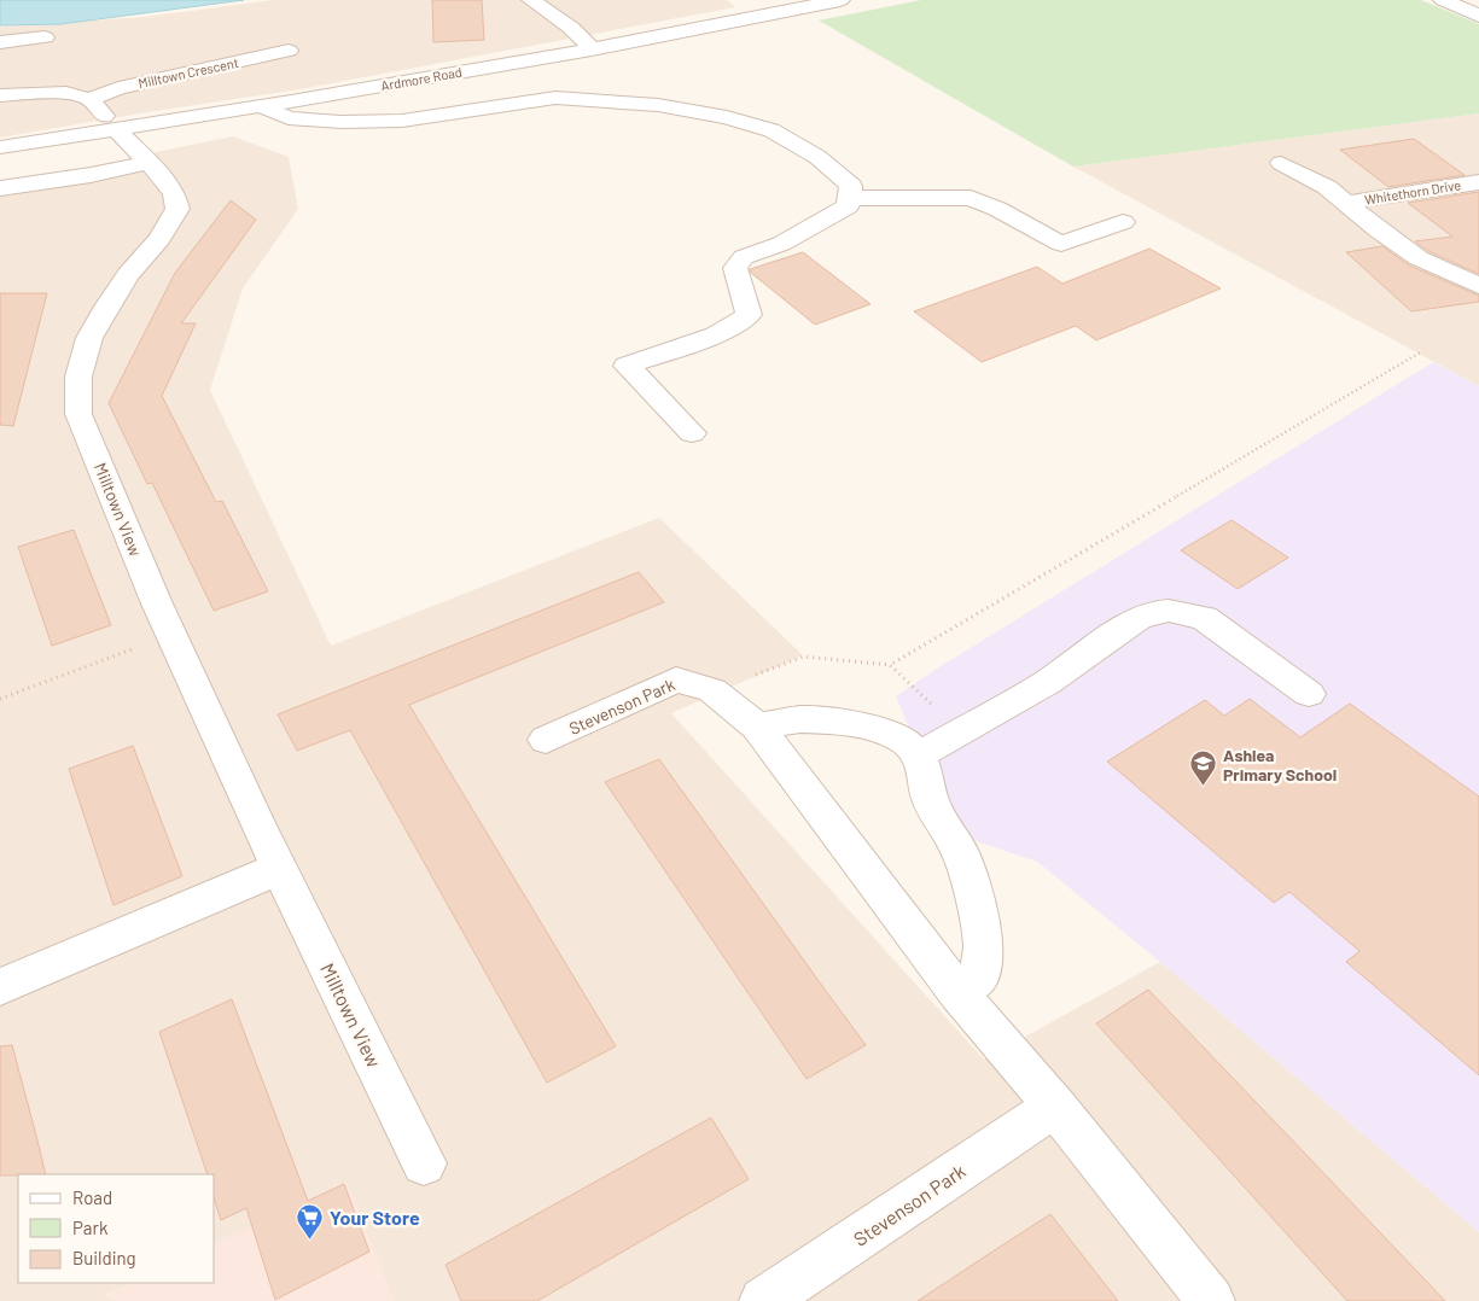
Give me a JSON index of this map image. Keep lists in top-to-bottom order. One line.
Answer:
{"streets":{"street":["Milltown Crescent","Ardmore Road","Whitethorn Drive","Milltown View","Stevenson Park"]},"crossings":[["Ardmore Road","Milltown View"]],"places":{"school or university":["Ashlea Primary School"],"supermarket":["Your Store"]},"legend":["Road","Park","Building"]}
